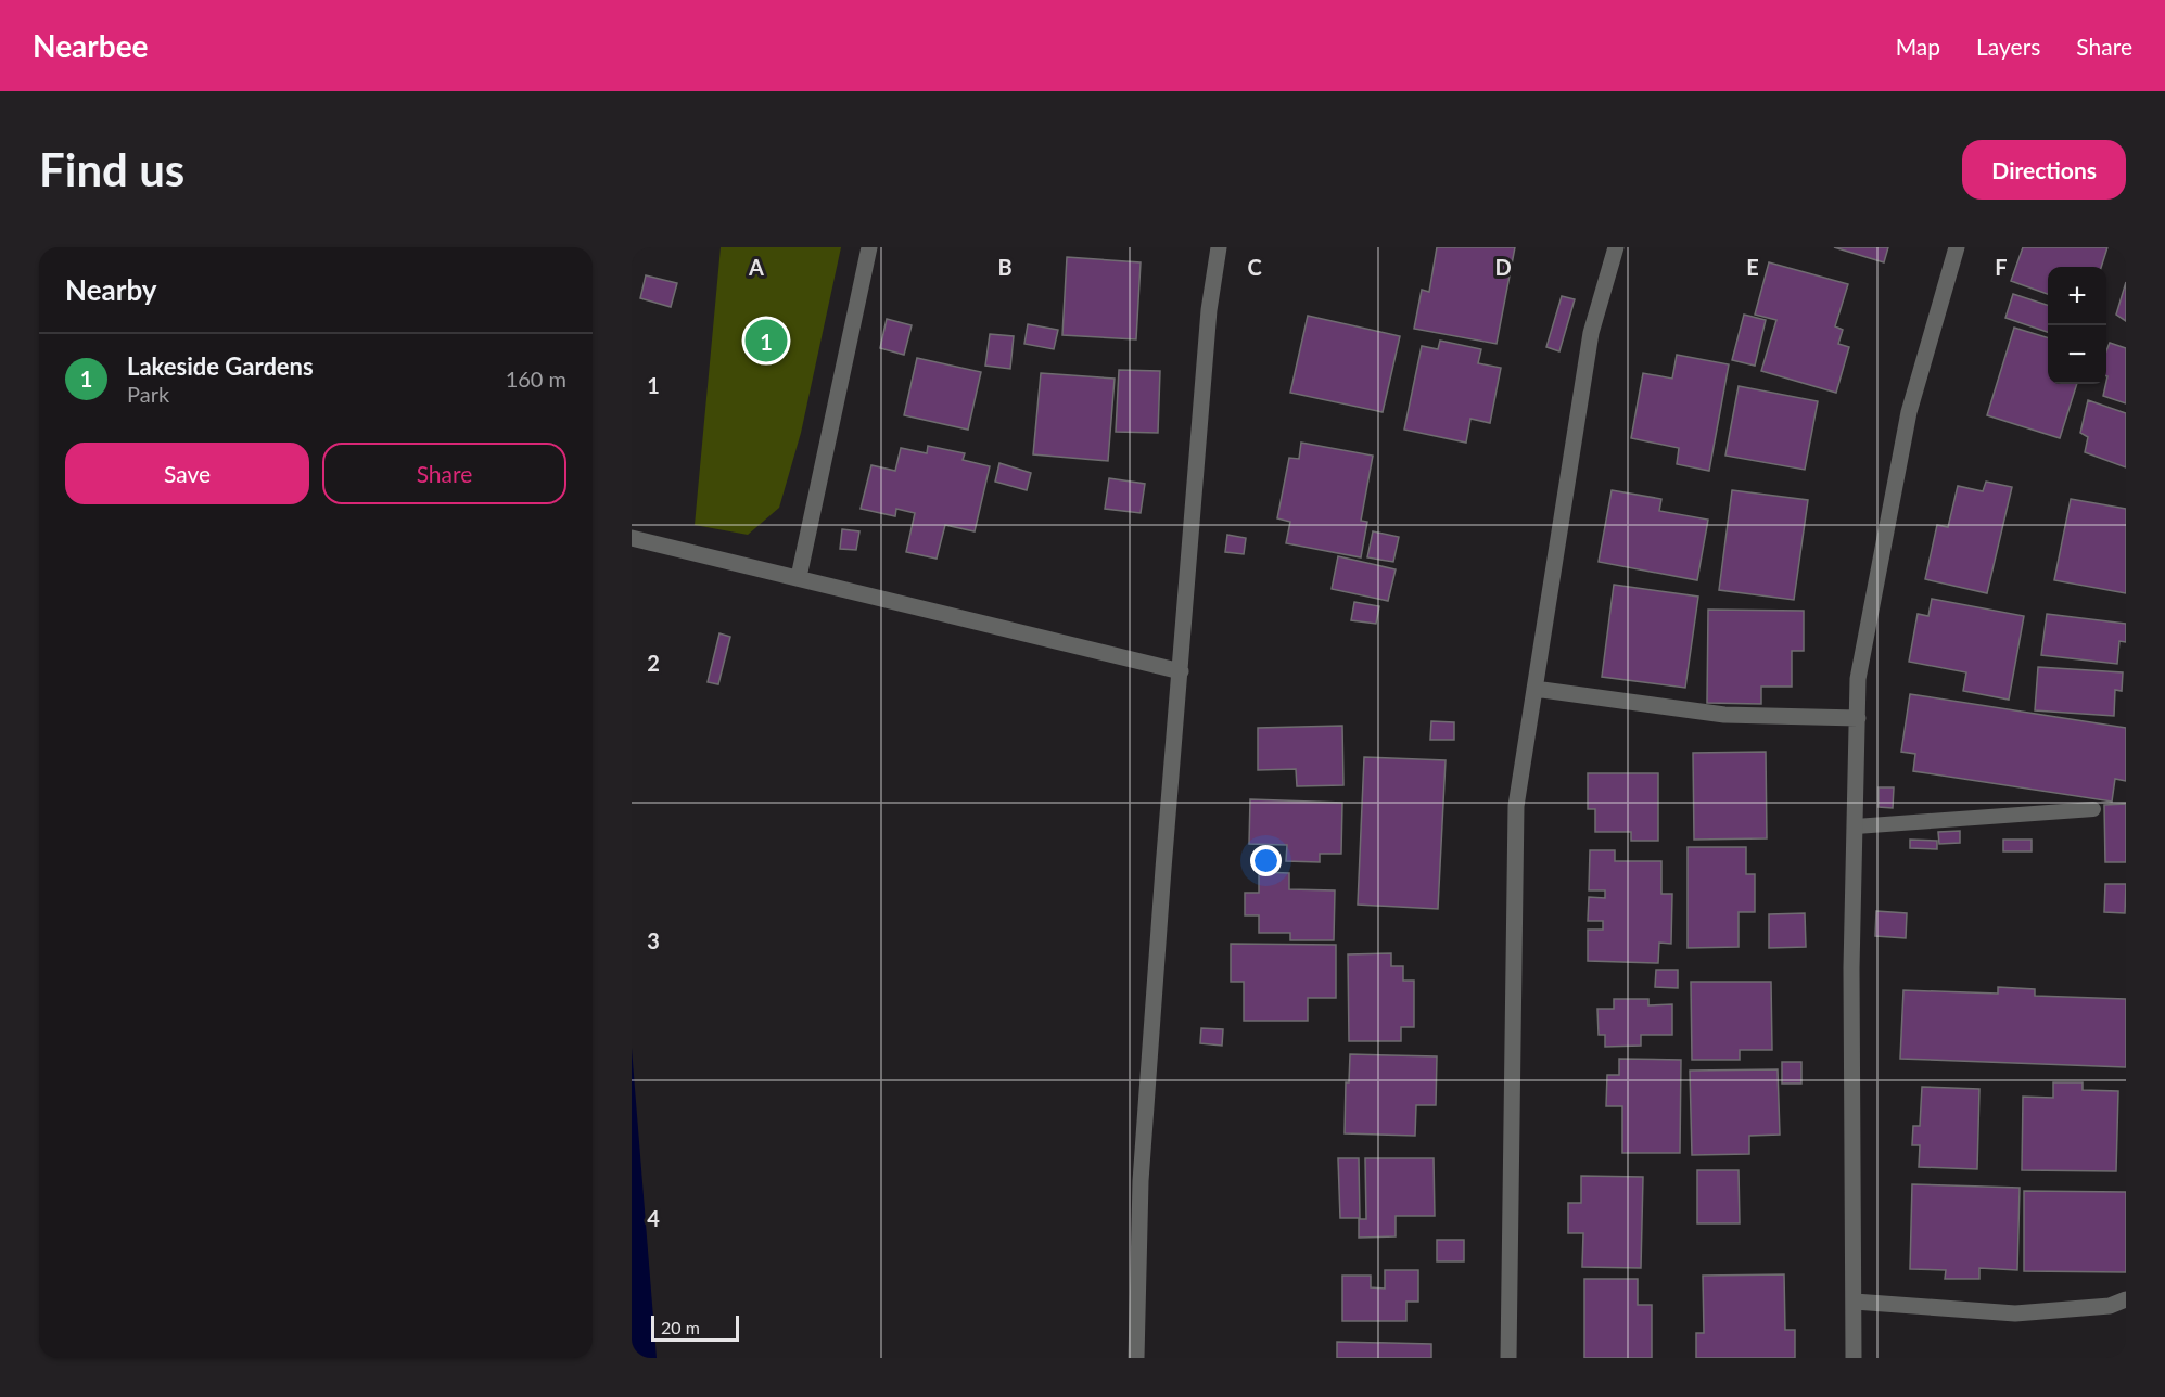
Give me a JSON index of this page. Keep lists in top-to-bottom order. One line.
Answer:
{"scale_bar":"20 m","page":{"header":"Nearbee","nav":["Map","Layers","Share"],"buttons":["Directions",["Save","Share"]],"title":"Find us","heading":"Nearby","map_buttons":["+","−"],"pins":"1","list":[{"mark":"1","name":"Lakeside Gardens","note":"Park","value":"160 m"}],"scale":"20 m"},"grid":{"columns":["A","B","C","D","E","F"],"rows":["1","2","3","4"]}}
